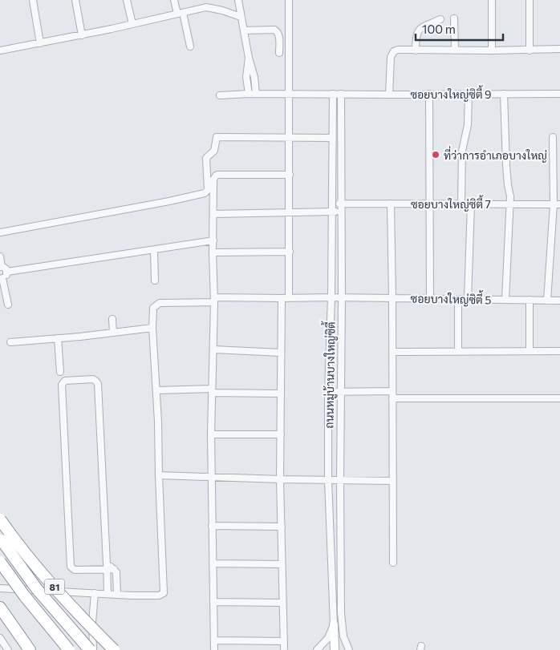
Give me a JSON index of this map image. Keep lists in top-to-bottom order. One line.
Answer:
{"streets":{"highway":["81"],"street":["ซอยบางใหญ่ซิตี้ 9","ซอยบางใหญ่ซิตี้ 7","ซอยบางใหญ่ซิตี้ 5","ถนนหมู่บ้านบางใหญ่ซิตี้"]},"crossings":[["ซอยบางใหญ่ซิตี้ 9","ถนนหมู่บ้านบางใหญ่ซิตี้"],["ซอยบางใหญ่ซิตี้ 7","ถนนหมู่บ้านบางใหญ่ซิตี้"],["ซอยบางใหญ่ซิตี้ 5","ถนนหมู่บ้านบางใหญ่ซิตี้"]],"places":["ที่ว่าการอำเภอบางใหญ่"],"scale_bar":"100 m"}
